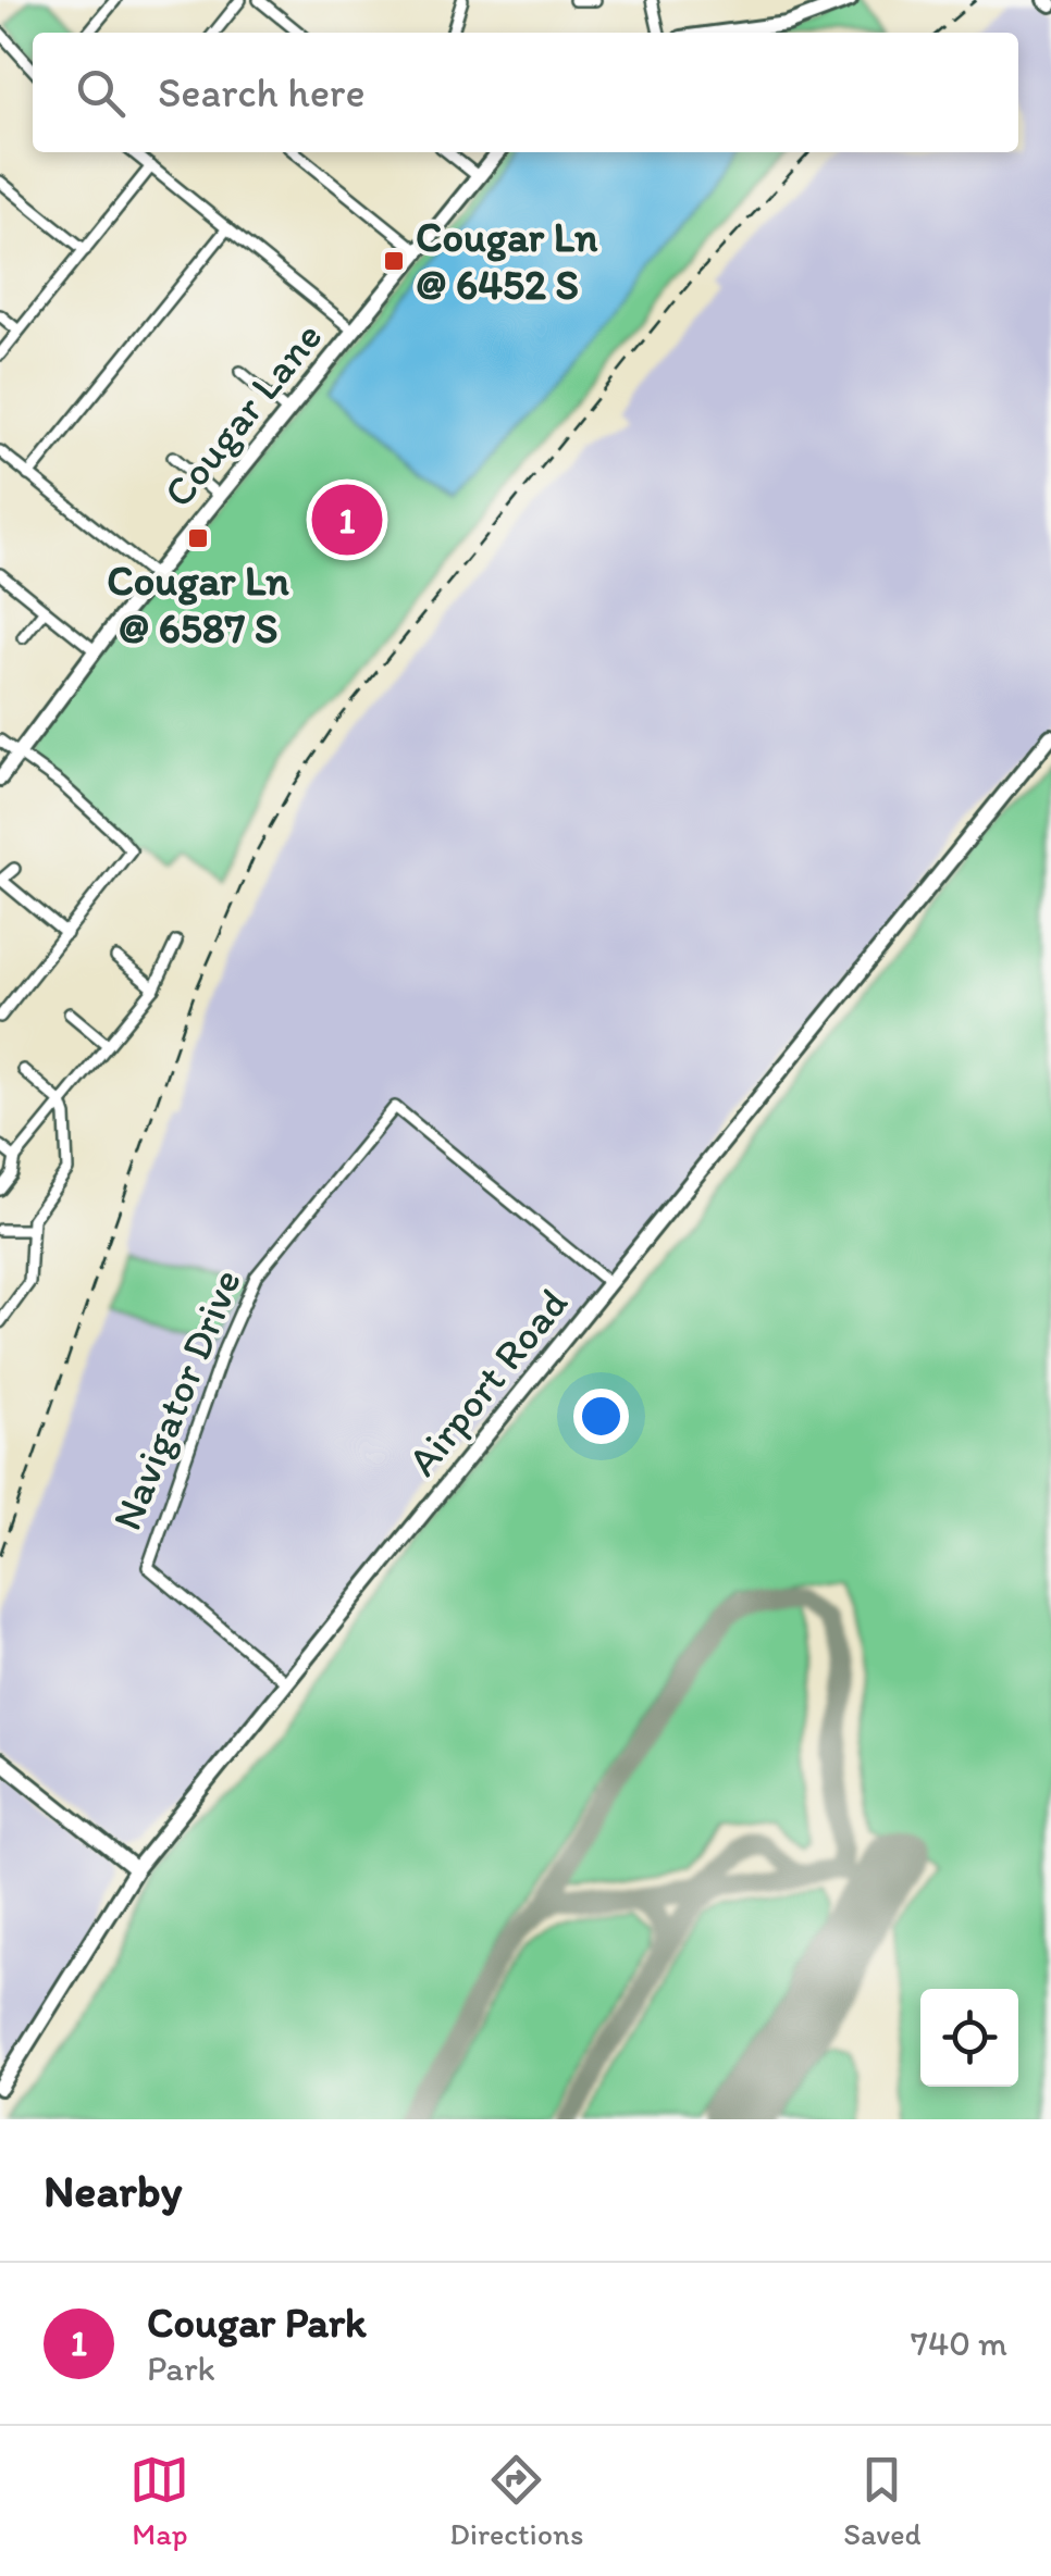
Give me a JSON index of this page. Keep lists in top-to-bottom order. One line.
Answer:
{"streets":{"street":["Cougar Lane","Airport Road","Navigator Drive"]},"crossings":[["Airport Road","Navigator Drive"]],"places":{"transit":["Cougar Ln @ 6452 S","Cougar Ln @ 6587 S"]},"page":{"search":"Search here","pins":"1","heading":"Nearby","list":[{"mark":"1","name":"Cougar Park","note":"Park","value":"740 m"}],"nav":["Map","Directions","Saved"]}}
